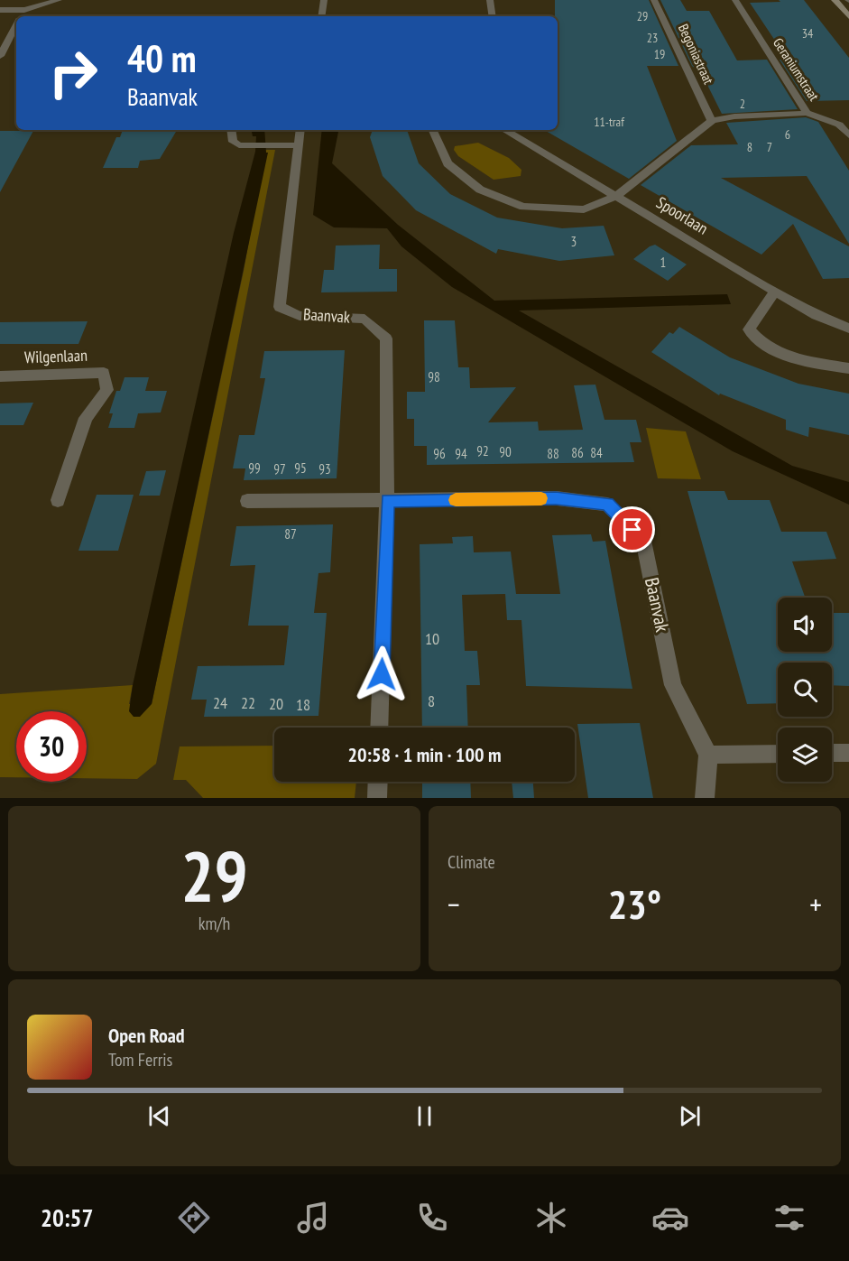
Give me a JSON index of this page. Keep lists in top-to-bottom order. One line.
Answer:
{"streets":{"street":["Begoniastraat","Geraniumstraat","Spoorlaan","Baanvak","Wilgenlaan"]},"house_numbers":["29","34","23","19","2","11-traf","6","8","7","3","1","98","92","90","86","84","96","94","88","99","95","97","93","87","10","8","24","22","20","18"],"page":{"turn":["40 m","Baanvak"],"limit":"30","trip":"20:58 · 1 min · 100 m","tile":[["29","km/h"],"Climate"],"heat":["−","23°","+"],"song":["Open Road","Tom Ferris"],"tabs":"20:57"}}
